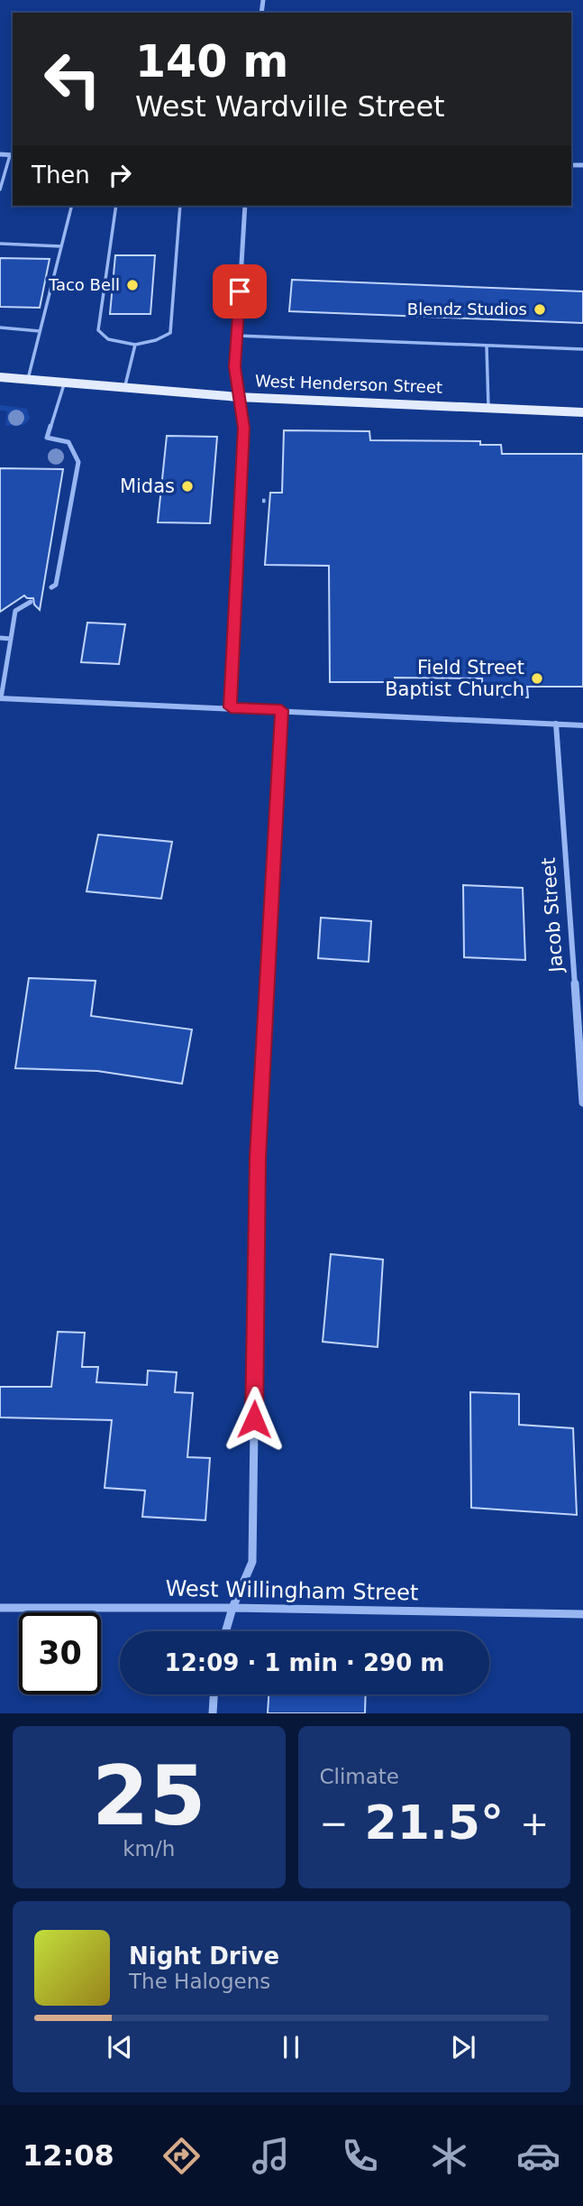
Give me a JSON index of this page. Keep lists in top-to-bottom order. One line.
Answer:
{"streets":{"main road":["West Henderson Street"],"street":["Jacob Street","West Willingham Street"]},"places":["Taco Bell","Blendz Studios","Midas","Field Street Baptist Church"],"page":{"turn":["140 m","West Wardville Street"],"then":"Then","limit":"30","trip":"12:09 · 1 min · 290 m","tile":[["25","km/h"],"Climate"],"heat":["−","21.5°","+"],"song":["Night Drive","The Halogens"],"tabs":"12:08"}}
